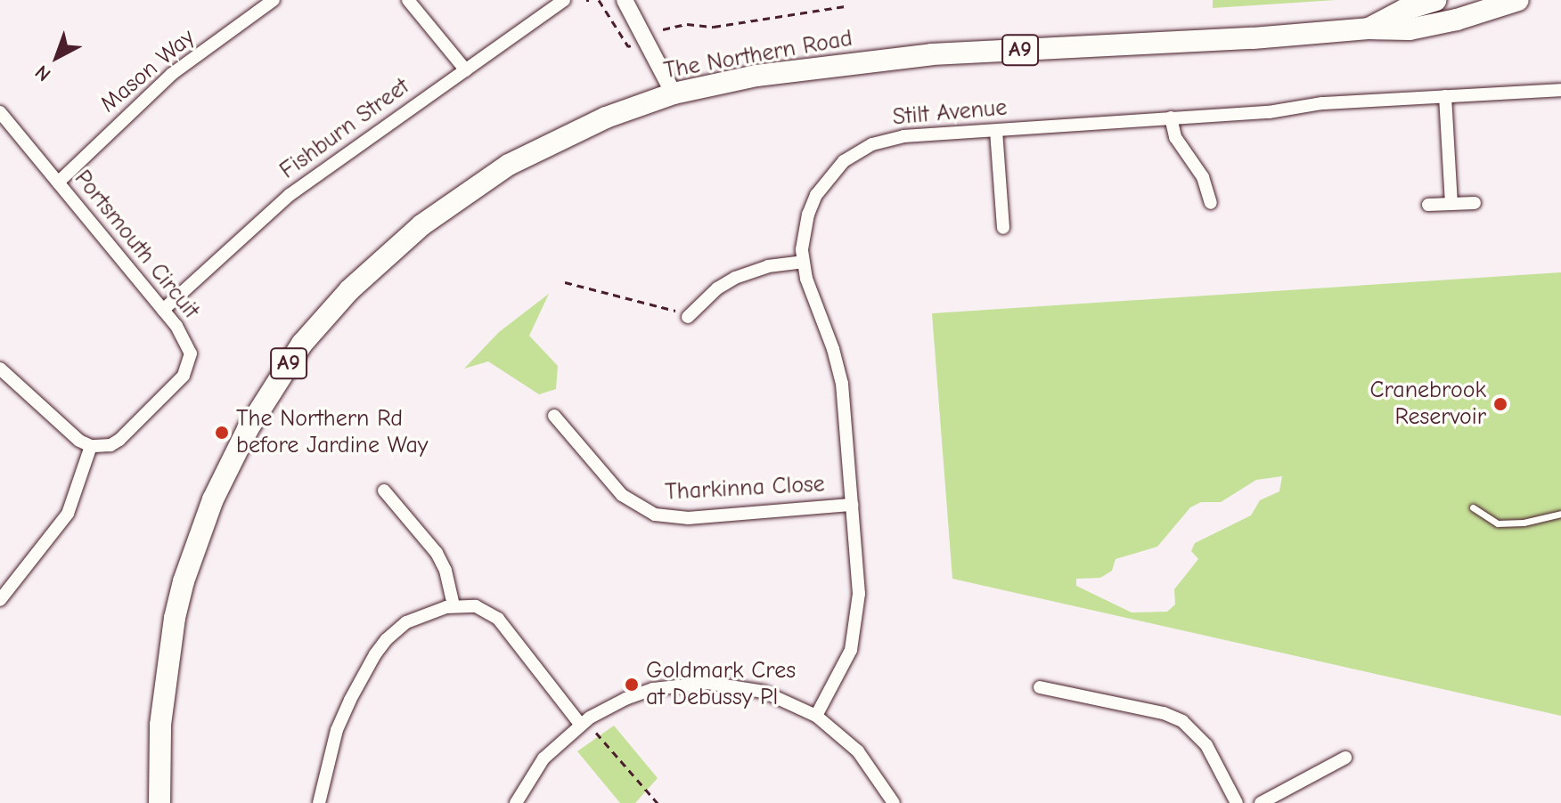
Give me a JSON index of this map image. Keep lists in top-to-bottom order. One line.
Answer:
{"streets":{"highway":["A9","The Northern Road"],"street":["Mason Way","Stilt Avenue","Fishburn Street","Portsmouth Circuit","Tharkinna Close"]},"crossings":[["Mason Way","Portsmouth Circuit"],["Stilt Avenue","Tharkinna Close"],["Fishburn Street","Portsmouth Circuit"]],"places":["Cranebrook Reservoir","The Northern Rd before Jardine Way","Goldmark Cres at Debussy Pl"],"north":"bottom left"}
